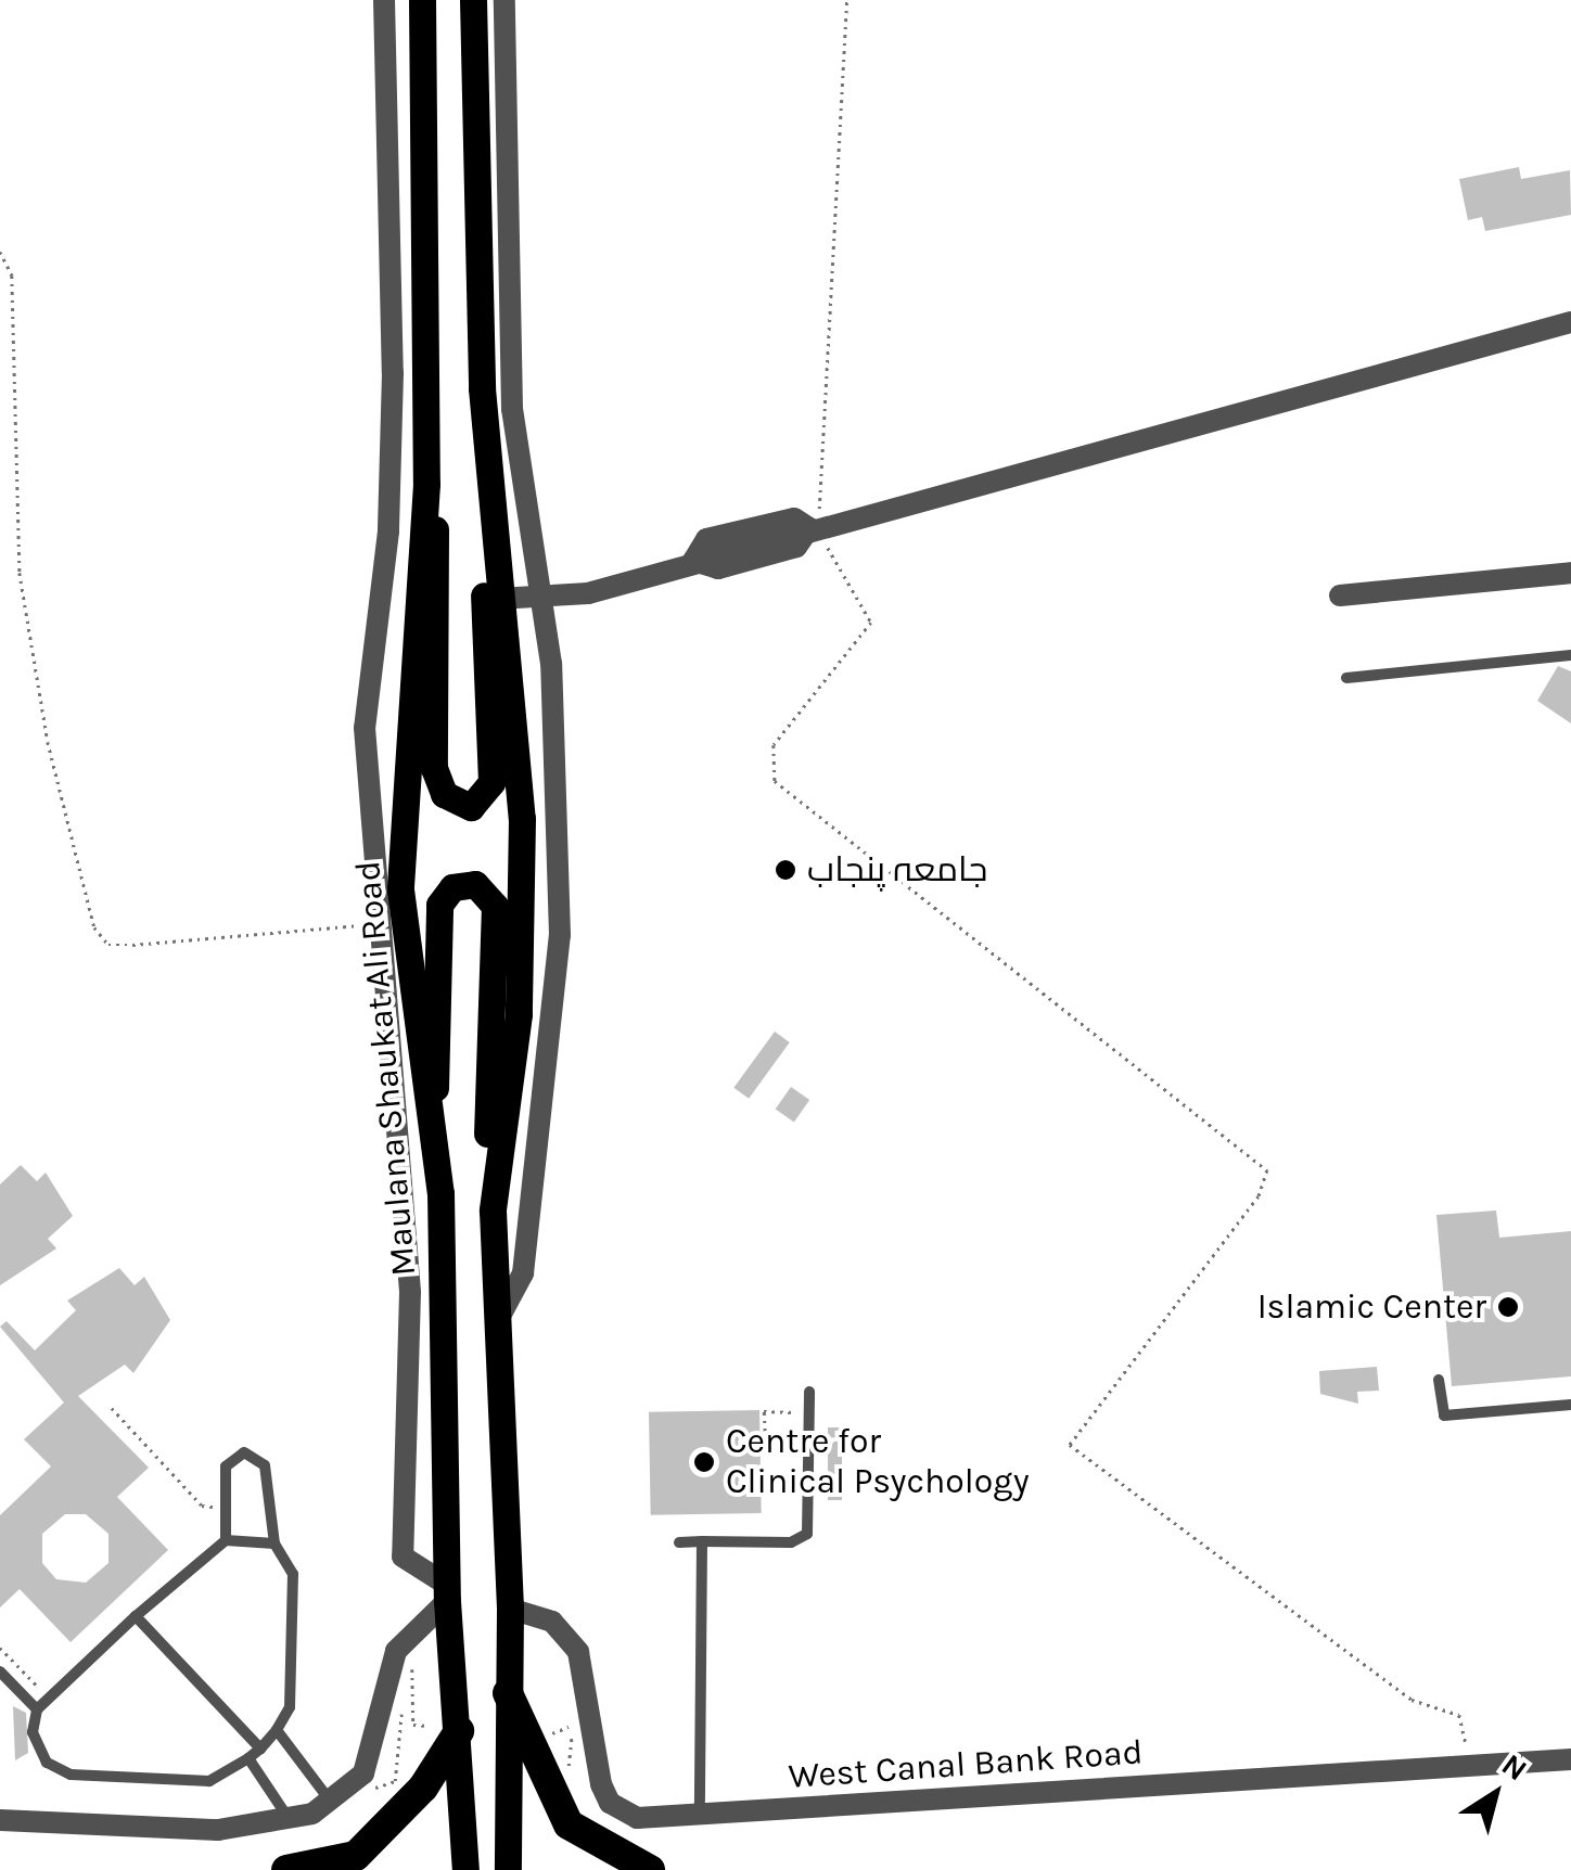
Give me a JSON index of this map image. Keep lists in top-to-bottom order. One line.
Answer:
{"streets":{"main road":["Maulana Shaukat Ali Road"],"street":["West Canal Bank Road"]},"places":["جامعہ پنجاب","Islamic Center","Centre for Clinical Psychology"],"north":"top right"}
